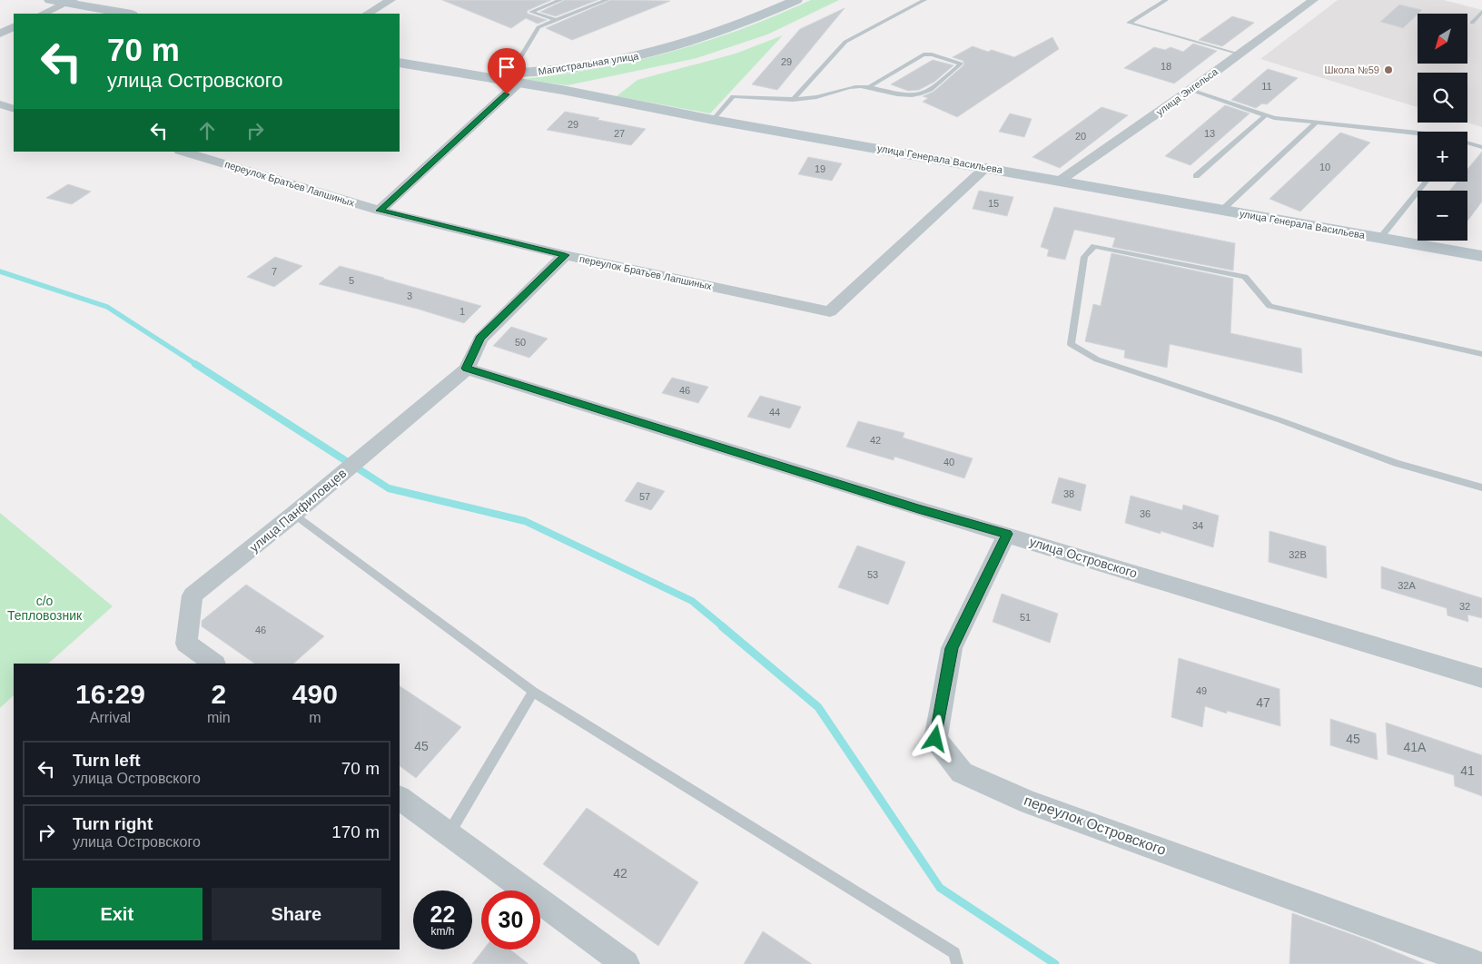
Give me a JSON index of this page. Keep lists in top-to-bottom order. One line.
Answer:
{"streets":{"main road":["Магистральная улица","улица Генерала Васильева"],"street":["улица Энгельса","переулок Братьев Лапшиных","улица Панфиловцев","улица Островского","переулок Островского"]},"crossings":[["Магистральная улица","улица Генерала Васильева"],["улица Энгельса","улица Генерала Васильева"],["улица Генерала Васильева","переулок Братьев Лапшиных"],["улица Панфиловцев","улица Островского"],["улица Островского","переулок Островского"]],"parks":["с/о Тепловозник"],"places":["Школа №59"],"house_numbers":["29","18","11","29","27","13","20","10","19","15","7","5","3","1","50","46","44","42","40","38","57","36","34","32В","53","32А","32","51","46","49","47","45","45","41А","41","42"],"north":"bottom left","page":{"map_buttons":["+","−"],"turn":["70 m","улица Островского"],"eta":["16:29","Arrival","2","min","490","m"],"list":[{"name":"Turn left","note":"улица Островского","value":"70 m"},{"name":"Turn right","note":"улица Островского","value":"170 m"}],"buttons":["Exit","Share"],"speed":"22 km/h","limit":"30"}}
